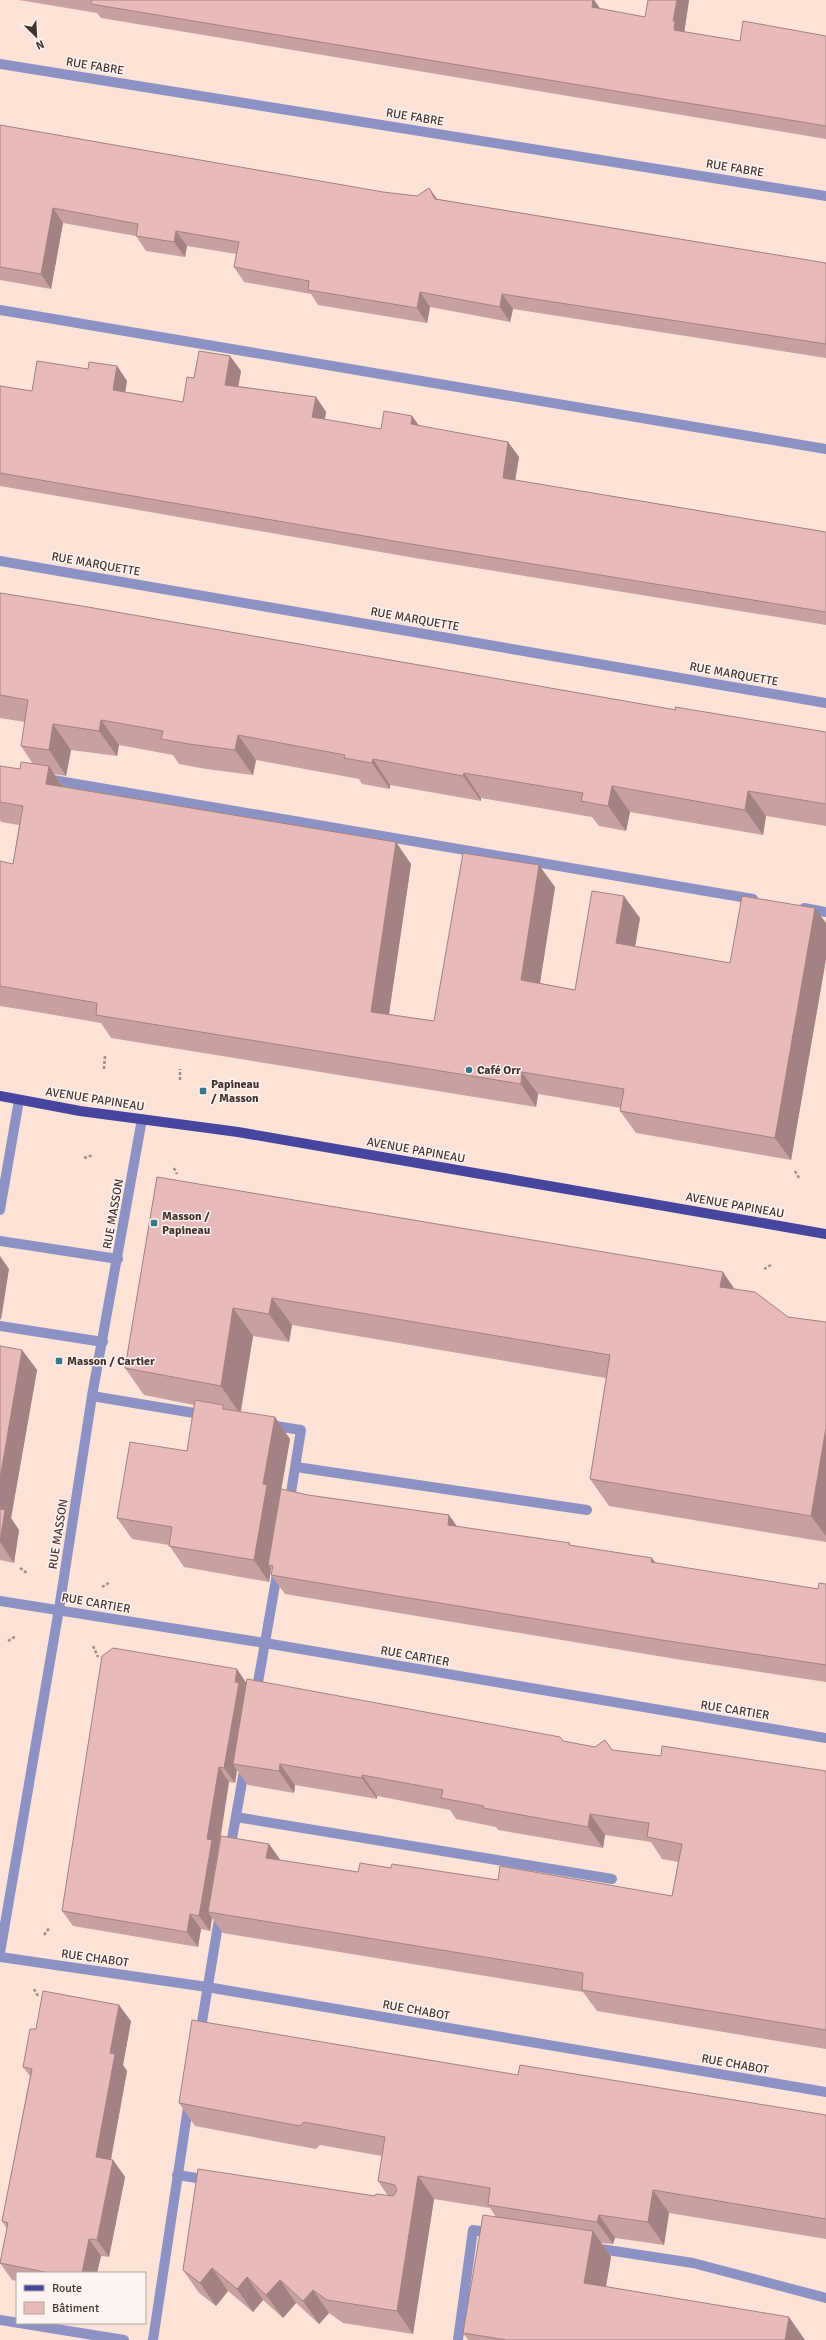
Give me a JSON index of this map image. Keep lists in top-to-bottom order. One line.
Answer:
{"streets":{"main road":["AVENUE PAPINEAU"],"street":["RUE FABRE","RUE MARQUETTE","RUE MASSON","RUE CARTIER","RUE CHABOT"]},"crossings":[["AVENUE PAPINEAU","RUE MASSON"],["RUE MASSON","RUE CARTIER"]],"places":{"other":["Café Orr"],"transit":["Papineau / Masson","Masson / Papineau","Masson / Cartier"]},"legend":["Route","Bâtiment"],"north":"bottom right"}
